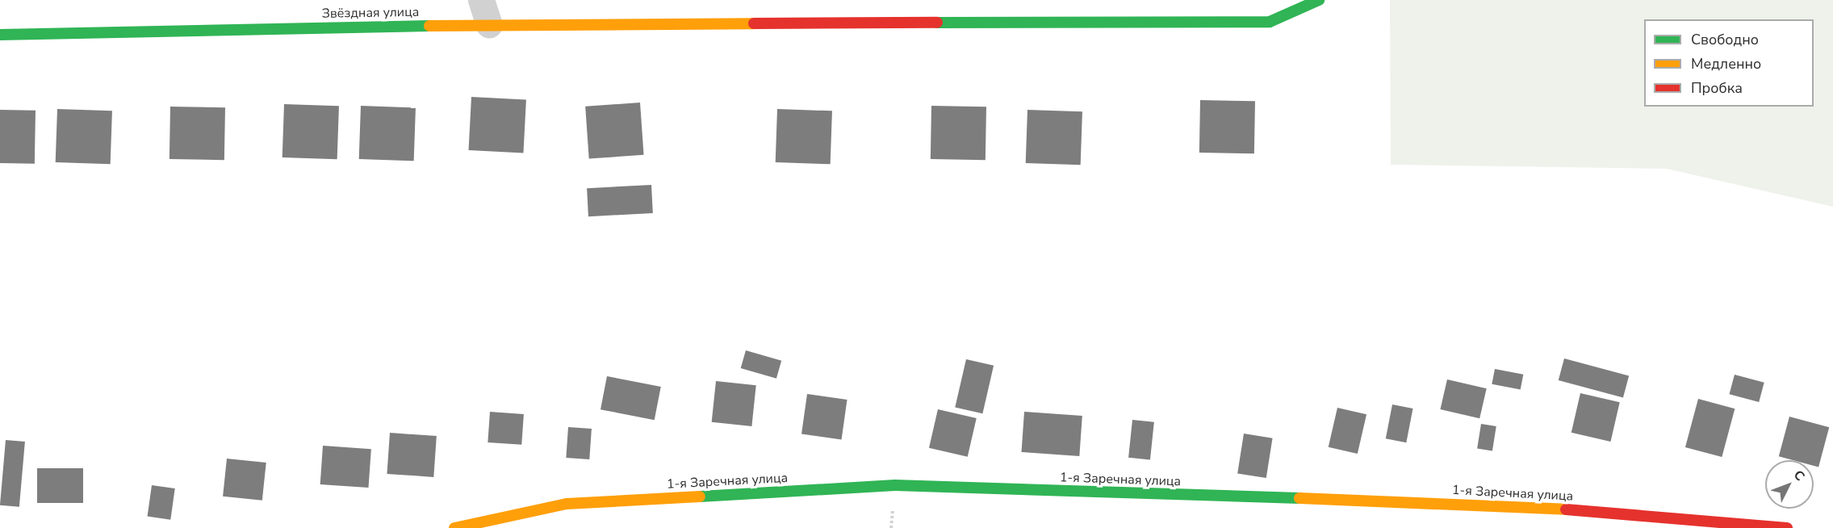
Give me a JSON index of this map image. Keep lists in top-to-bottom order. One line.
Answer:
{"streets":{"street":["Звёздная улица","1-я Заречная улица"]},"legend":["Свободно","Медленно","Пробка"],"north":"top right"}
